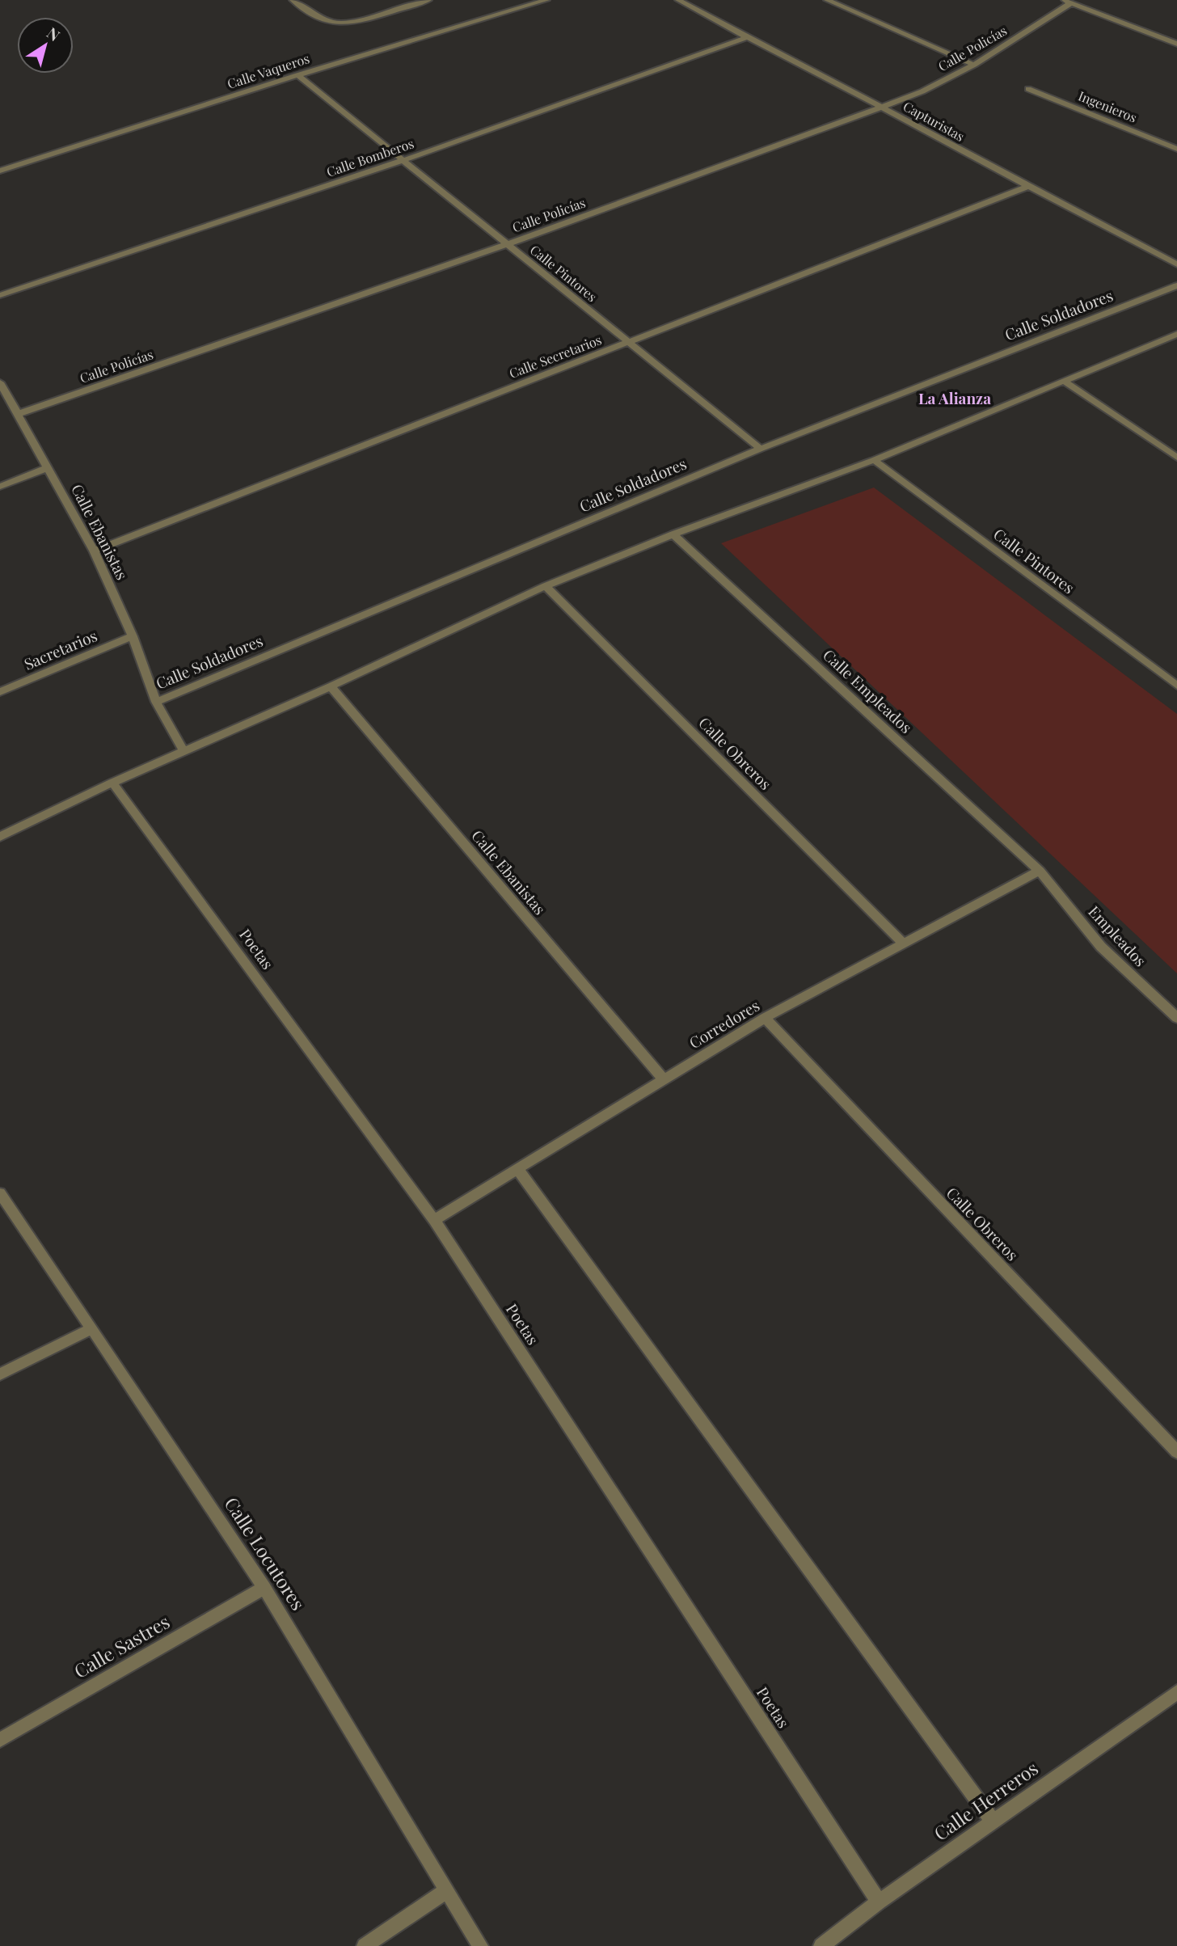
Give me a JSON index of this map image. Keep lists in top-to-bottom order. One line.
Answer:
{"streets":{"street":["Calle Policías","Calle Vaqueros","Ingenieros","Capturistas","Calle Bomberos","Calle Pintores","Calle Soldadores","Calle Secretarios","Calle Ebanistas","Sacretarios","Calle Empleados","Calle Obreros","Empleados","Poetas","Corredores","Calle Locutores","Calle Sastres","Calle Herreros"]},"crossings":[["Calle Policías","Capturistas"],["Calle Policías","Calle Pintores"],["Calle Policías","Calle Ebanistas"],["Calle Vaqueros","Calle Pintores"],["Capturistas","Calle Bomberos"],["Capturistas","Calle Secretarios"],["Calle Bomberos","Calle Pintores"],["Calle Pintores","Calle Soldadores"],["Calle Pintores","Calle Secretarios"],["Calle Soldadores","Calle Ebanistas"],["Calle Secretarios","Calle Ebanistas"],["Calle Ebanistas","Sacretarios"],["Calle Ebanistas","Corredores"],["Calle Empleados","Empleados"],["Calle Empleados","Corredores"],["Calle Obreros","Corredores"],["Empleados","Corredores"],["Poetas","Corredores"],["Poetas","Calle Herreros"],["Calle Locutores","Calle Sastres"]],"districts":["La Alianza"],"north":"top right"}
